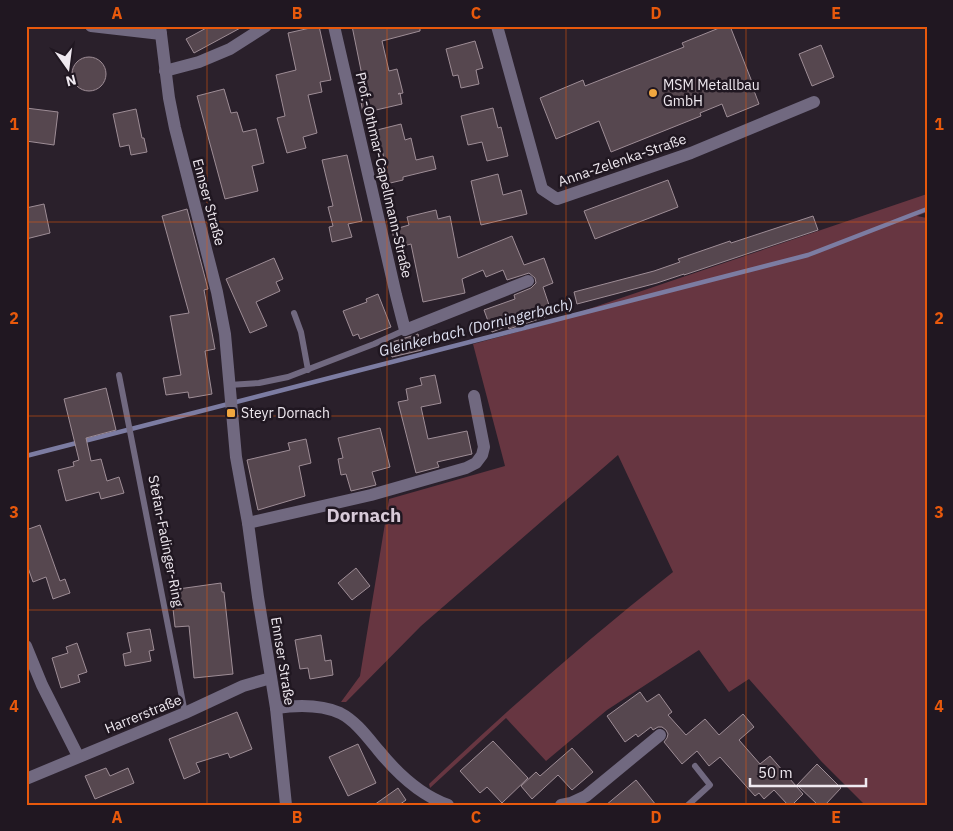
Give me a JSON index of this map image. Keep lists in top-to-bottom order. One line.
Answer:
{"streets":{"street":["Anna-Zelenka-Straße","Prof.-Othmar-Capellmann-Straße","Ennser Straße","Harrerstraße"],"lane":["Stefan-Fadinger-Ring"]},"crossings":[["Ennser Straße","Harrerstraße"],["Stefan-Fadinger-Ring","Harrerstraße"]],"districts":["Dornach"],"water":["Gleinkerbach (Dorningerbach)"],"places":{"other":["MSM Metallbau GmbH"],"transit":["Steyr Dornach"]},"scale_bar":"50 m","north":"bottom","grid":{"columns":["A","B","C","D","E"],"rows":["1","2","3","4"]}}
